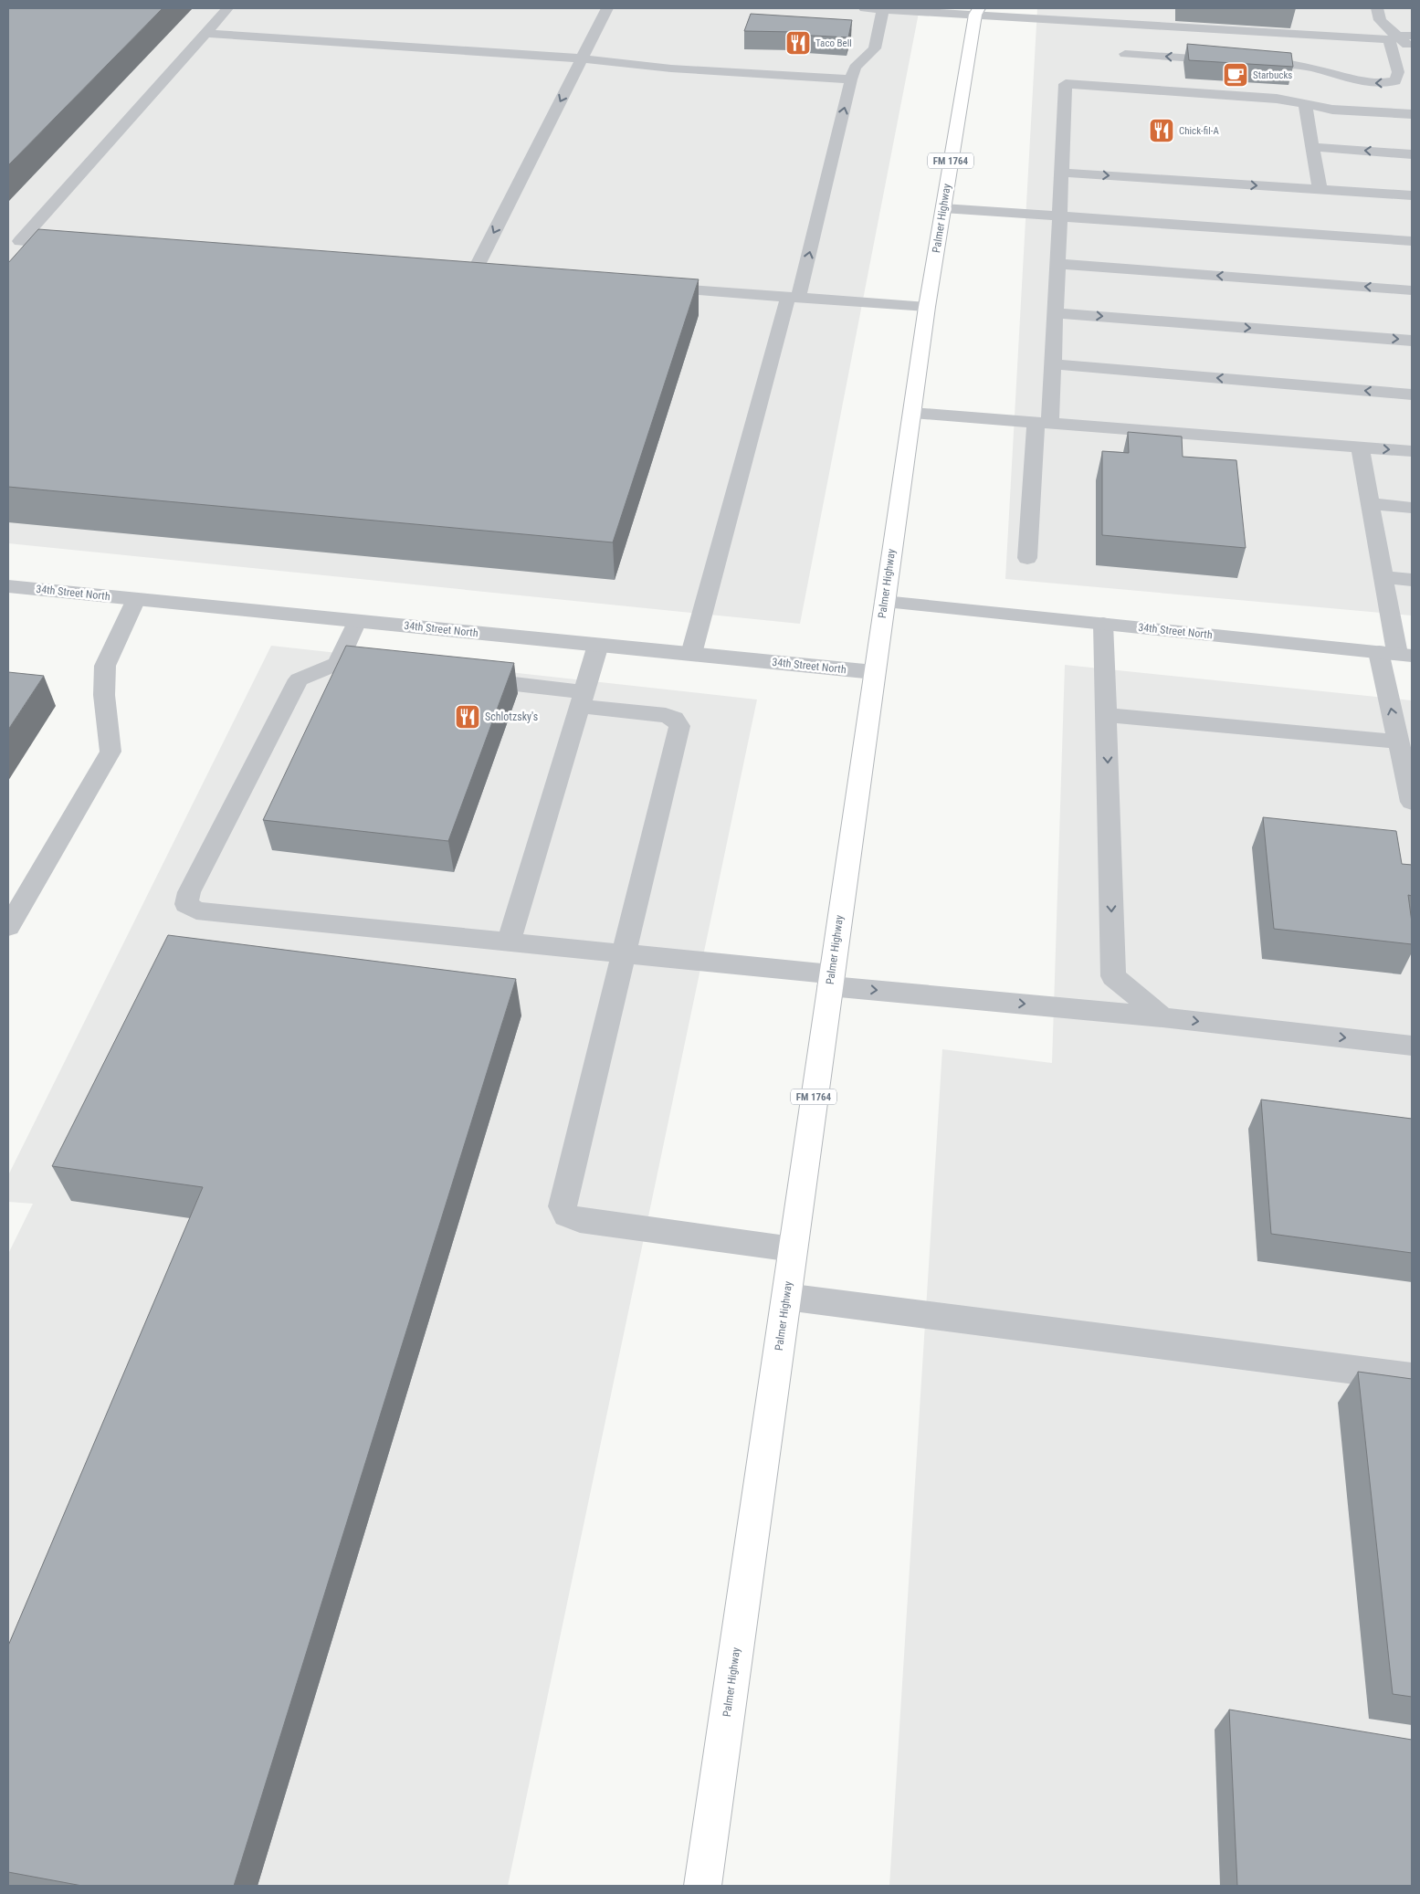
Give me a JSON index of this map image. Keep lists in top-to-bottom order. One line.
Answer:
{"streets":{"main road":["FM 1764","Palmer Highway"],"street":["34th Street North"]},"crossings":[["Palmer Highway","34th Street North"]],"places":{"restaurant":["Taco Bell","Chick-fil-A","Schlotzsky's"],"cafe":["Starbucks"]}}
